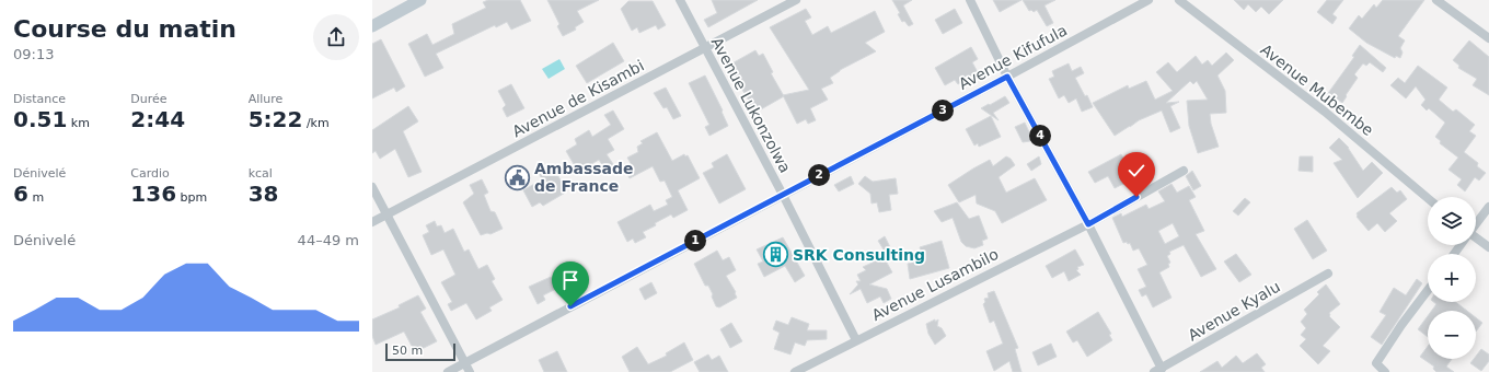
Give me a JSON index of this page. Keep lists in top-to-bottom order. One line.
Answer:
{"streets":{"street":["Avenue Kifufula","Avenue Mubembe","Avenue de Kisambi","Avenue Lukonzolwa","Avenue Lusambilo","Avenue Kyalu"]},"crossings":[["Avenue Kifufula","Avenue Lukonzolwa"],["Avenue de Kisambi","Avenue Lukonzolwa"],["Avenue Lukonzolwa","Avenue Lusambilo"]],"places":{"public building":["Ambassade de France"],"building":["SRK Consulting"]},"scale_bar":"50 m","page":{"heading":["Course du matin","09:13"],"stats":[["Distance","0.51 km"],["Durée","2:44"],["Allure","5:22 /km"],["Dénivelé","6 m"],["Cardio","136 bpm"],["kcal","38"]],"pins":["3","4","2","1"],"map_buttons":["+","−"],"chart":["Dénivelé","44–49 m"],"scale":"50 m"}}
